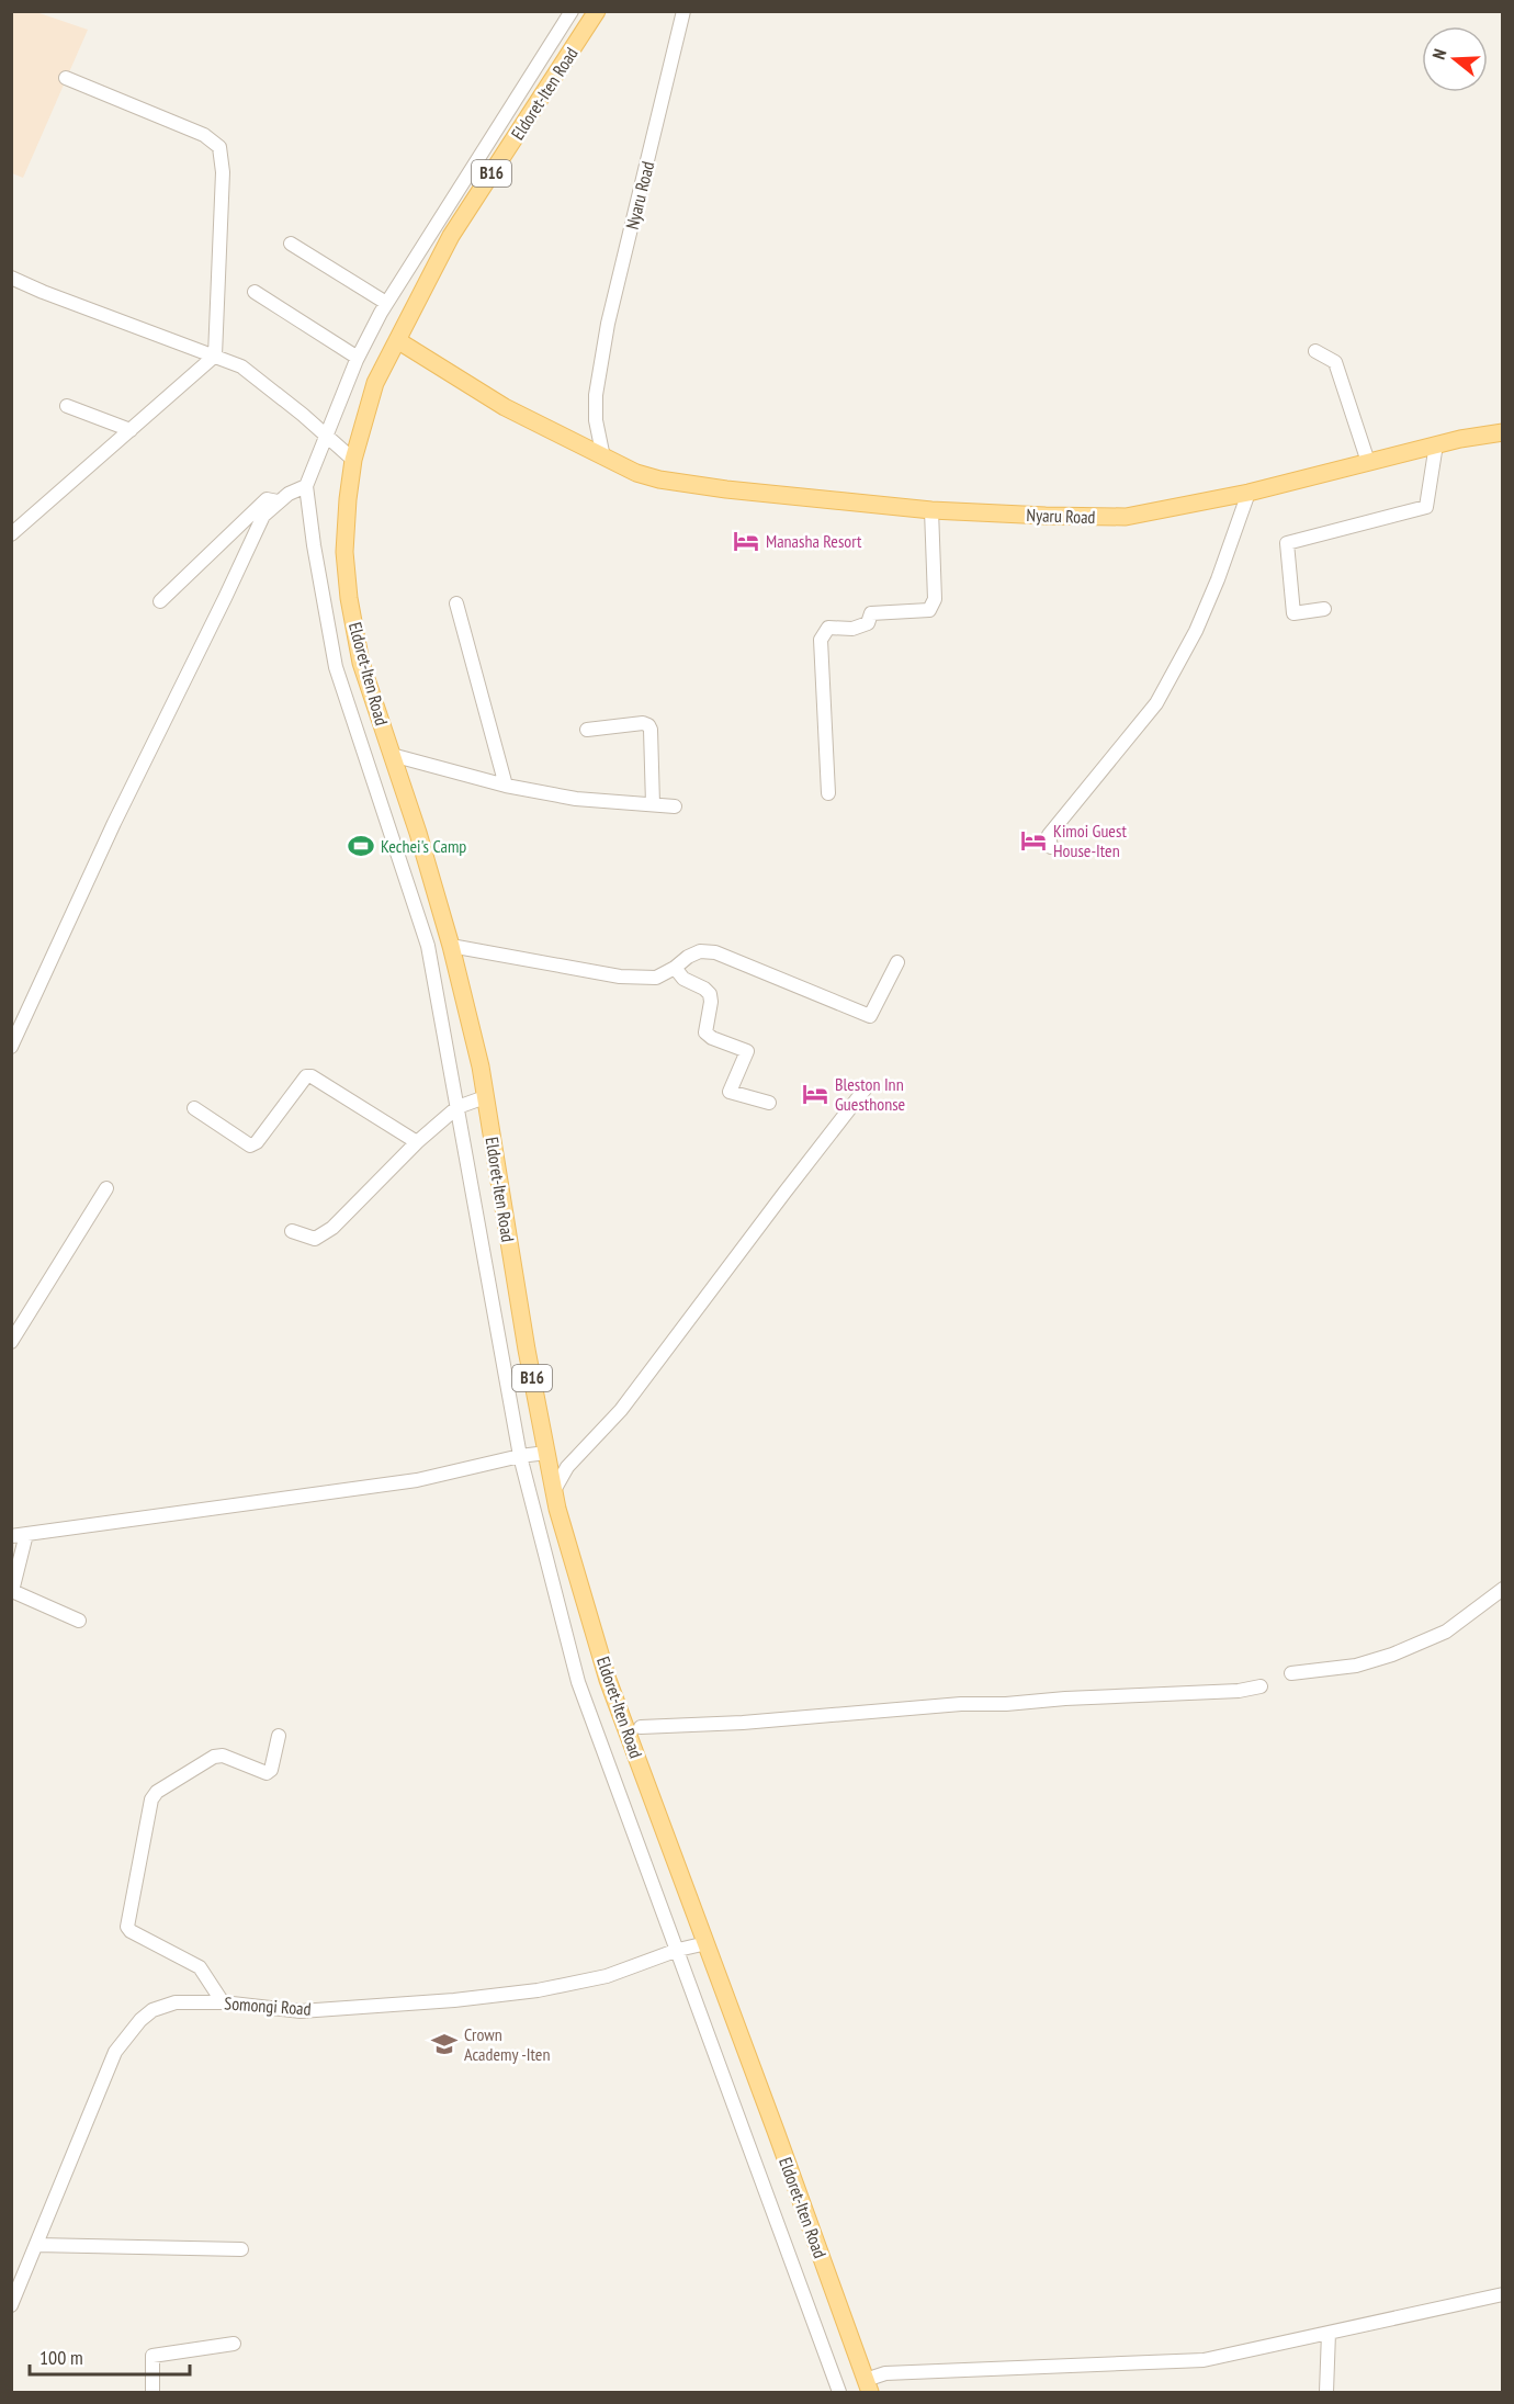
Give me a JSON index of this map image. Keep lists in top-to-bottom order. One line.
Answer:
{"streets":{"main road":["Eldoret-Iten Road","B16","Nyaru Road"],"street":["Somongi Road"]},"crossings":[["Eldoret-Iten Road","Somongi Road"]],"places":{"hotel":["Manasha Resort","Kimoi Guest House-Iten","Bleston Inn Guesthonse"],"sports":["Kechei's Camp"],"school or university":["Crown Academy -Iten"]},"scale_bar":"100 m","north":"left"}
